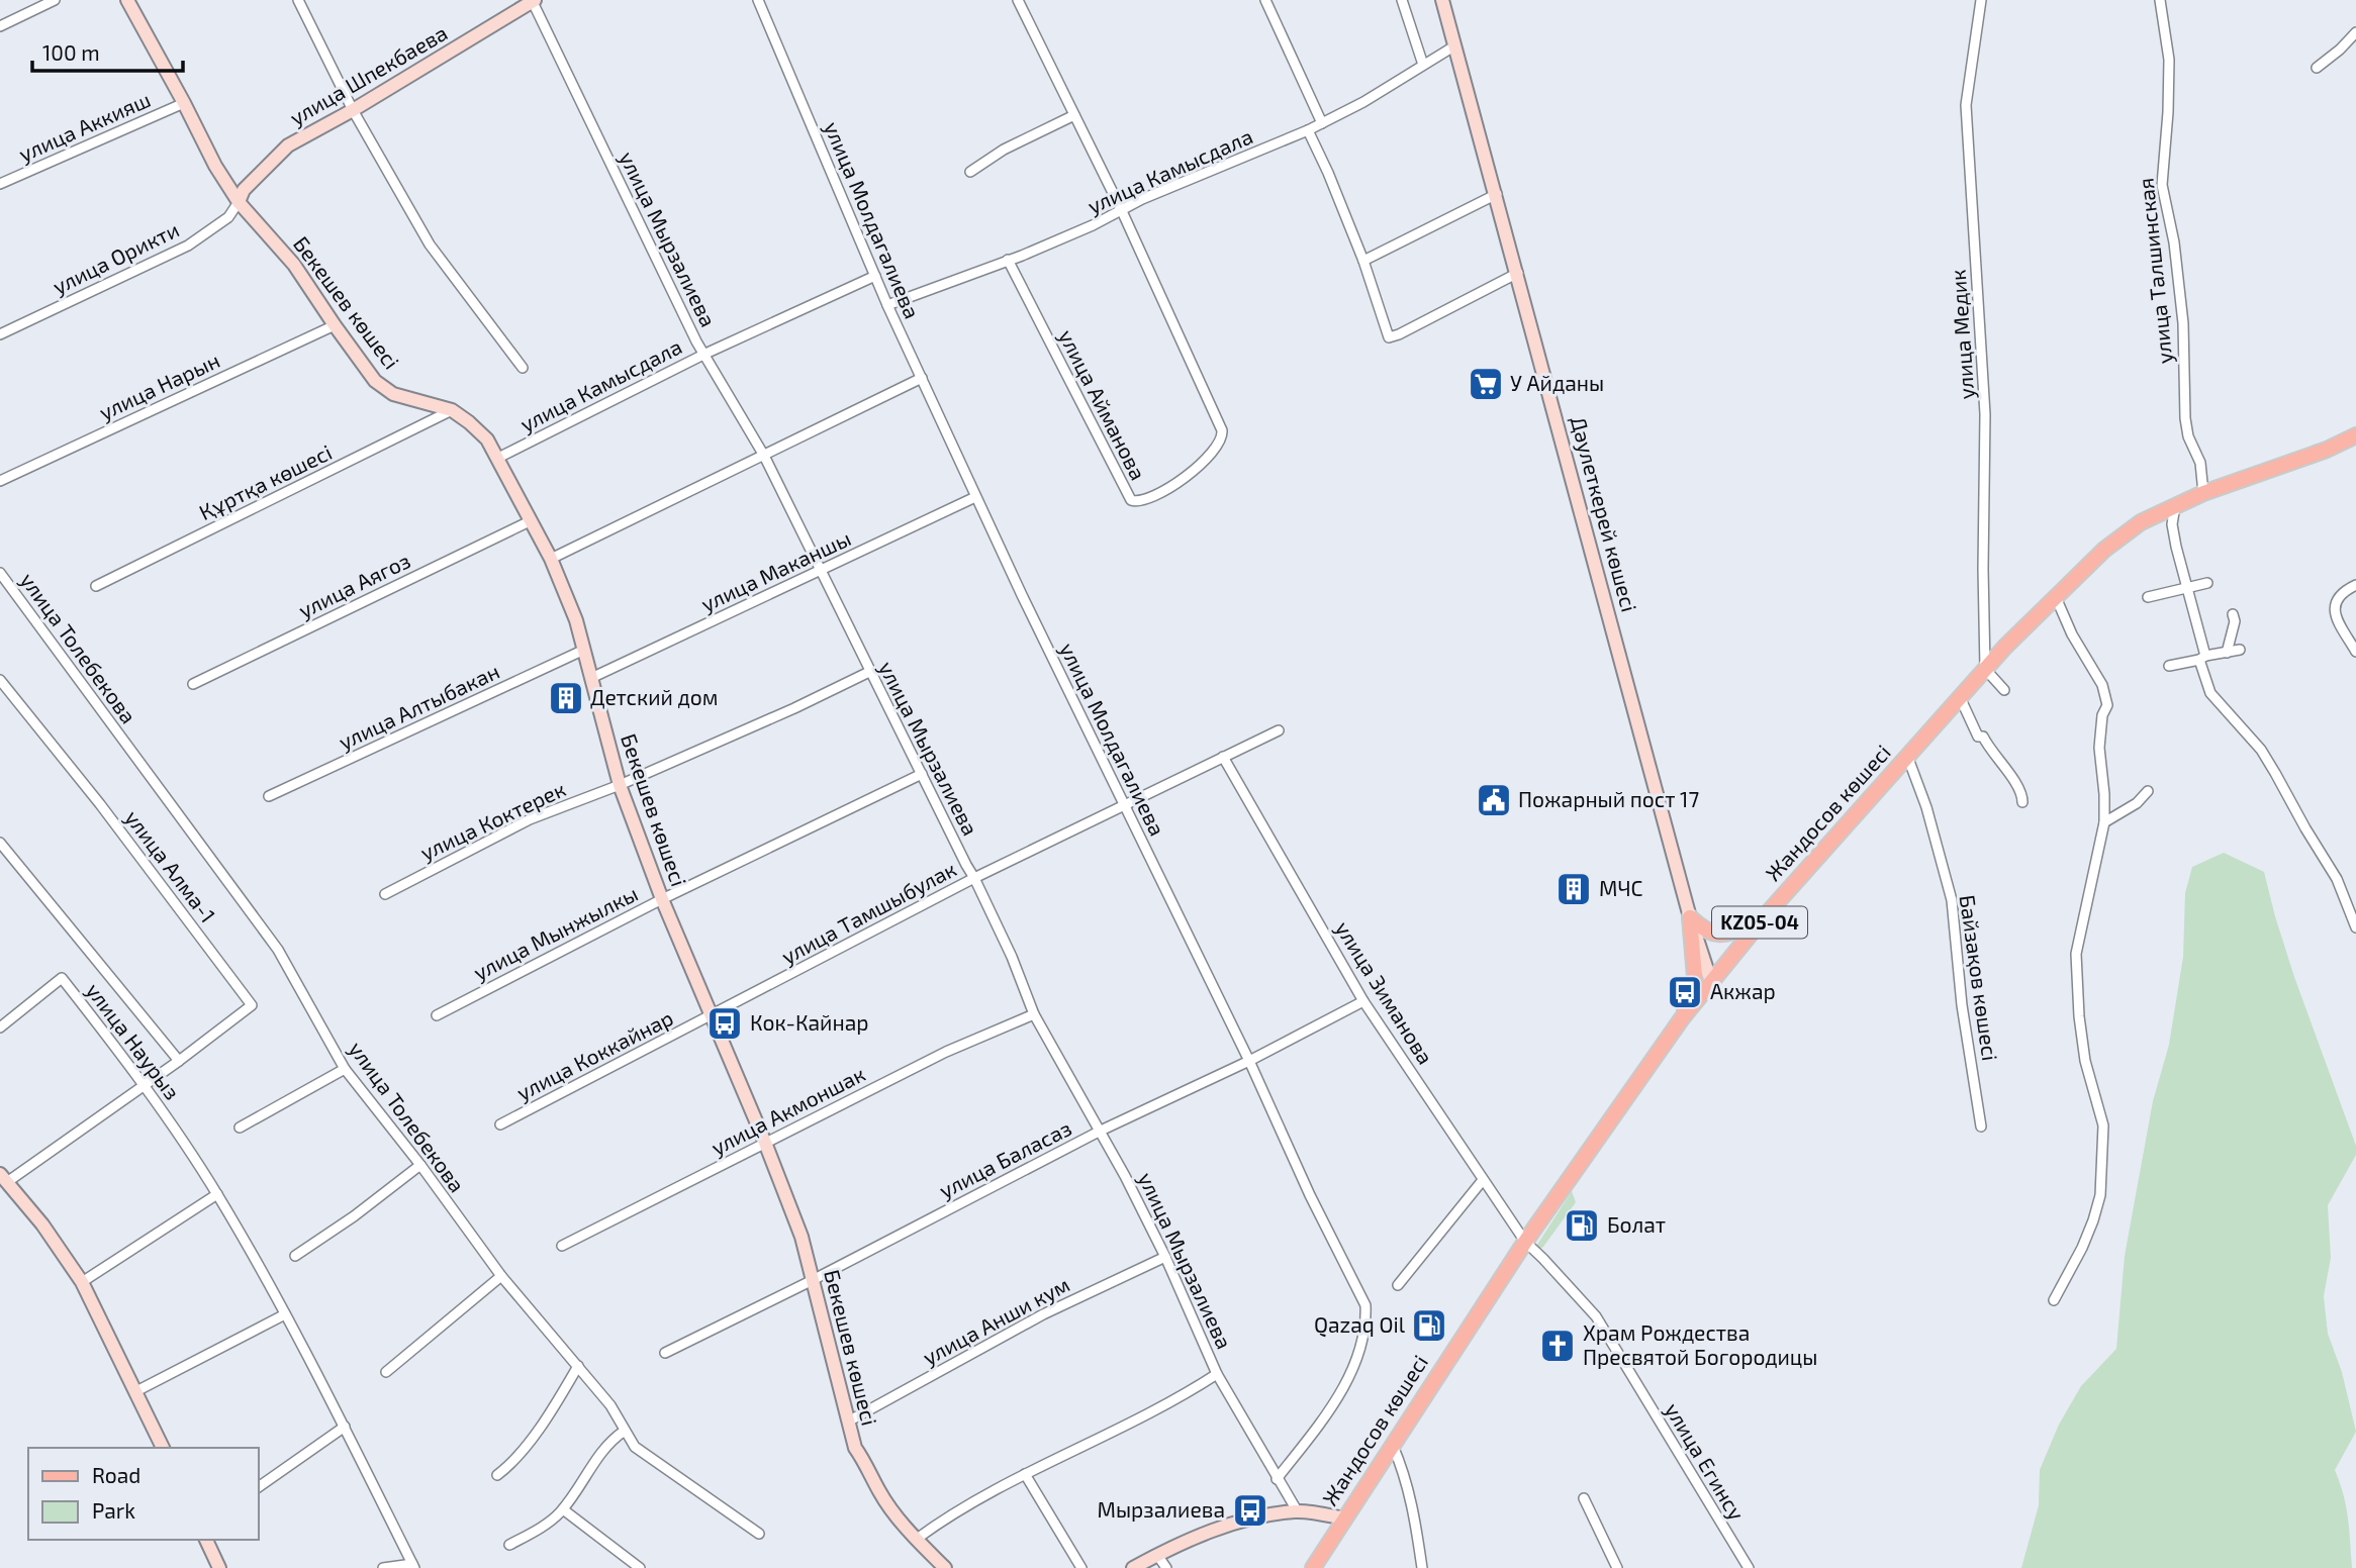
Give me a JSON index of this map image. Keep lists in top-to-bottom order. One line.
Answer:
{"streets":{"main road":["улица Шпекбаева","Бекешев көшесі","Дәулеткерей көшесі","Жандосов көшесі","KZ05-04"],"street":["улица Аккияш","улица Камысдала","улица Молдагалиева","улица Мырзалиева","улица Орикти","улица Талшинская","улица Медик","улица Нарын","улица Айманова","Құртқа көшесі","улица Маканшы","улица Аягоз","улица Толебекова","улица Алтыбакан","улица Коктерек","улица Алма-1","улица Тамшыбулак","улица Мынжылкы","Байзақов көшесі","улица Зиманова","улица Наурыз","улица Коккайнар","улица Акмоншак","улица Баласаз","улица Анши кум","улица Егинсу"]},"crossings":[["улица Шпекбаева","улица Мырзалиева"],["улица Шпекбаева","улица Орикти"],["улица Шпекбаева","Бекешев көшесі"],["улица Аккияш","Бекешев көшесі"],["улица Камысдала","улица Молдагалиева"],["улица Камысдала","улица Мырзалиева"],["улица Камысдала","Бекешев көшесі"],["улица Камысдала","улица Айманова"],["улица Камысдала","Дәулеткерей көшесі"],["улица Молдагалиева","улица Мырзалиева"],["улица Молдагалиева","улица Маканшы"],["улица Молдагалиева","улица Тамшыбулак"],["улица Молдагалиева","улица Баласаз"],["улица Мырзалиева","улица Маканшы"],["улица Мырзалиева","улица Коктерек"],["улица Мырзалиева","улица Тамшыбулак"],["улица Мырзалиева","улица Мынжылкы"],["улица Мырзалиева","улица Акмоншак"],["улица Мырзалиева","улица Баласаз"],["улица Мырзалиева","улица Анши кум"],["улица Орикти","Бекешев көшесі"],["улица Талшинская","Жандосов көшесі"],["Бекешев көшесі","улица Нарын"],["Бекешев көшесі","Құртқа көшесі"],["Бекешев көшесі","улица Маканшы"],["Бекешев көшесі","улица Аягоз"],["Бекешев көшесі","улица Алтыбакан"],["Бекешев көшесі","улица Коктерек"],["Бекешев көшесі","улица Тамшыбулак"],["Бекешев көшесі","улица Мынжылкы"],["Бекешев көшесі","улица Коккайнар"],["Бекешев көшесі","улица Акмоншак"],["Бекешев көшесі","улица Баласаз"],["Бекешев көшесі","улица Анши кум"],["улица Медик","Жандосов көшесі"],["Дәулеткерей көшесі","Жандосов көшесі"],["Жандосов көшесі","Байзақов көшесі"],["Жандосов көшесі","улица Зиманова"],["Жандосов көшесі","улица Егинсу"],["улица Алма-1","улица Наурыз"],["улица Тамшыбулак","улица Зиманова"],["улица Тамшыбулак","улица Коккайнар"],["улица Зиманова","улица Баласаз"],["улица Зиманова","улица Егинсу"]],"places":{"supermarket":["У Айданы"],"building":["Детский дом","МЧС"],"public building":["Пожарный пост 17"],"bus stop":["Акжар","Кок-Кайнар","Мырзалиева"],"fuel station":["Болат","Qazaq Oil"],"church":["Храм Рождества Пресвятой Богородицы"]},"legend":["Road","Park"],"scale_bar":"100 m"}
